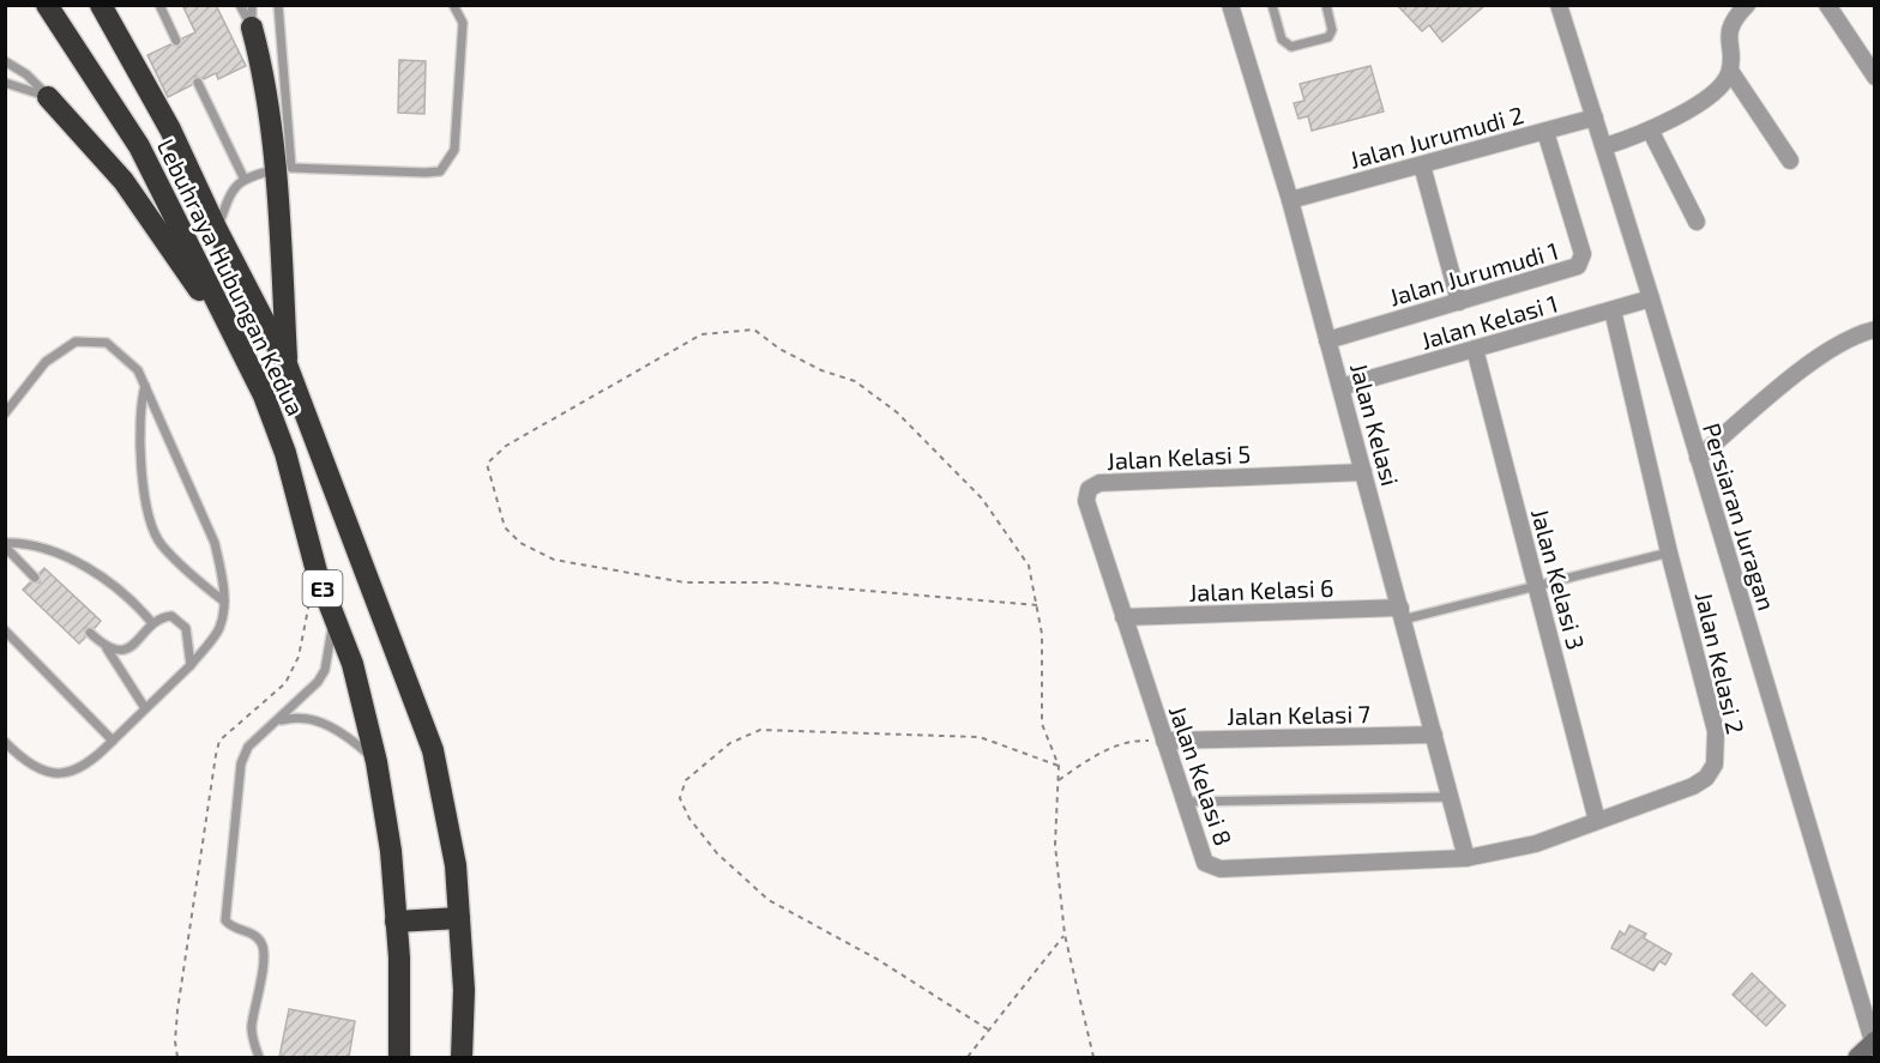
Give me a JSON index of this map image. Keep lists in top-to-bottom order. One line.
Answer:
{"streets":{"highway":["Lebuhraya Hubungan Kedua","E3"],"street":["Jalan Jurumudi 2","Jalan Jurumudi 1","Jalan Kelasi 1","Jalan Kelasi","Jalan Kelasi 5","Persiaran Juragan","Jalan Kelasi 3","Jalan Kelasi 6","Jalan Kelasi 2","Jalan Kelasi 7","Jalan Kelasi 8"]},"crossings":[["Jalan Jurumudi 2","Jalan Jurumudi 1"],["Jalan Jurumudi 2","Jalan Kelasi"],["Jalan Jurumudi 2","Persiaran Juragan"],["Jalan Jurumudi 1","Jalan Kelasi"],["Jalan Kelasi 1","Jalan Kelasi"],["Jalan Kelasi 1","Persiaran Juragan"],["Jalan Kelasi 1","Jalan Kelasi 3"],["Jalan Kelasi 1","Jalan Kelasi 2"],["Jalan Kelasi","Jalan Kelasi 5"],["Jalan Kelasi","Jalan Kelasi 6"],["Jalan Kelasi","Jalan Kelasi 2"],["Jalan Kelasi","Jalan Kelasi 7"],["Jalan Kelasi","Jalan Kelasi 8"],["Jalan Kelasi 5","Jalan Kelasi 6"],["Jalan Kelasi 5","Jalan Kelasi 8"],["Jalan Kelasi 3","Jalan Kelasi 2"],["Jalan Kelasi 6","Jalan Kelasi 8"],["Jalan Kelasi 2","Jalan Kelasi 8"],["Jalan Kelasi 7","Jalan Kelasi 8"]]}
